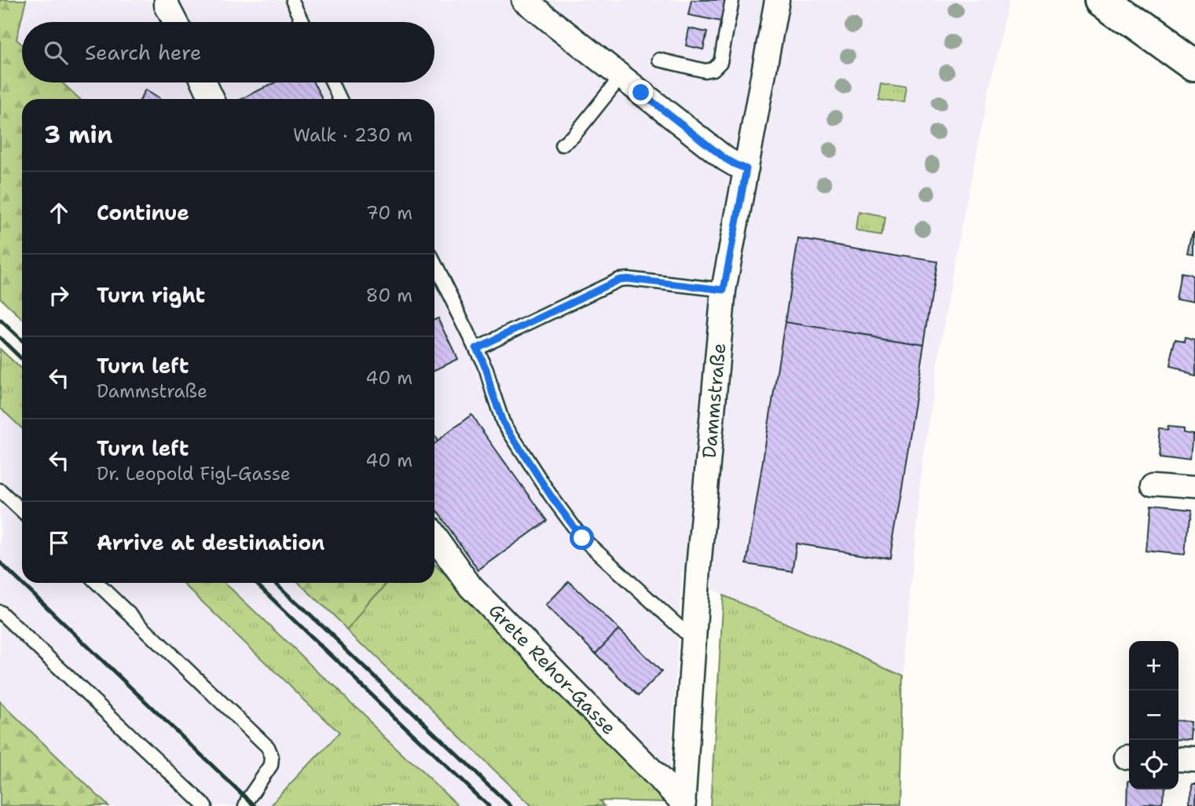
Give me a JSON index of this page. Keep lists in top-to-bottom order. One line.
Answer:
{"streets":{"street":["Dammstraße","Grete Rehor-Gasse"]},"crossings":[["Dammstraße","Grete Rehor-Gasse"]],"page":{"search":"Search here","heading":["3 min","Walk · 230 m"],"list":[["Continue","70 m"],["Turn right","80 m"],["Turn left","Dammstraße","40 m"],["Turn left","Dr. Leopold Figl-Gasse","40 m"],"Arrive at destination"],"map_buttons":["+","−"]}}
